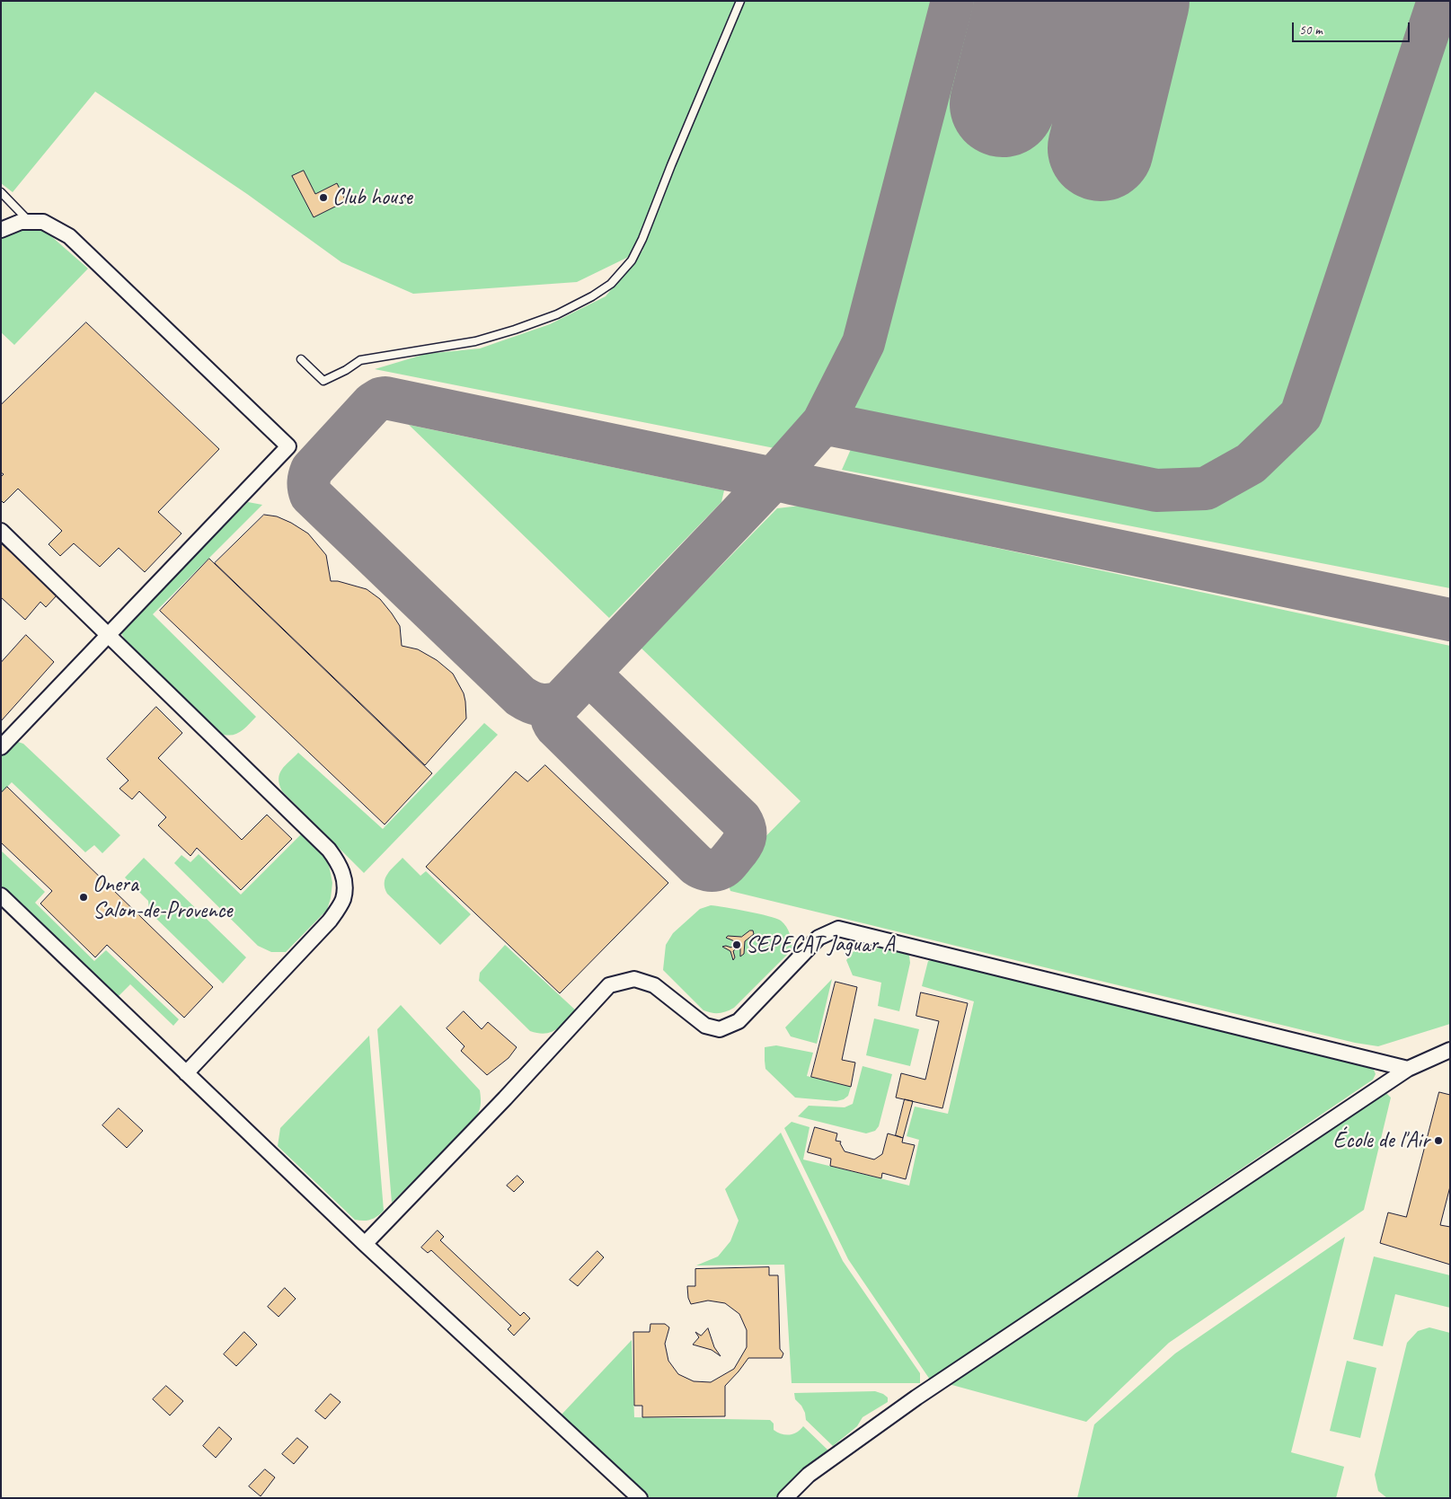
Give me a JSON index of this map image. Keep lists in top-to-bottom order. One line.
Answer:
{"places":["Club house","Onera Salon-de-Provence","SEPECAT Jaguar A","École de l'Air"],"scale_bar":"50 m"}
